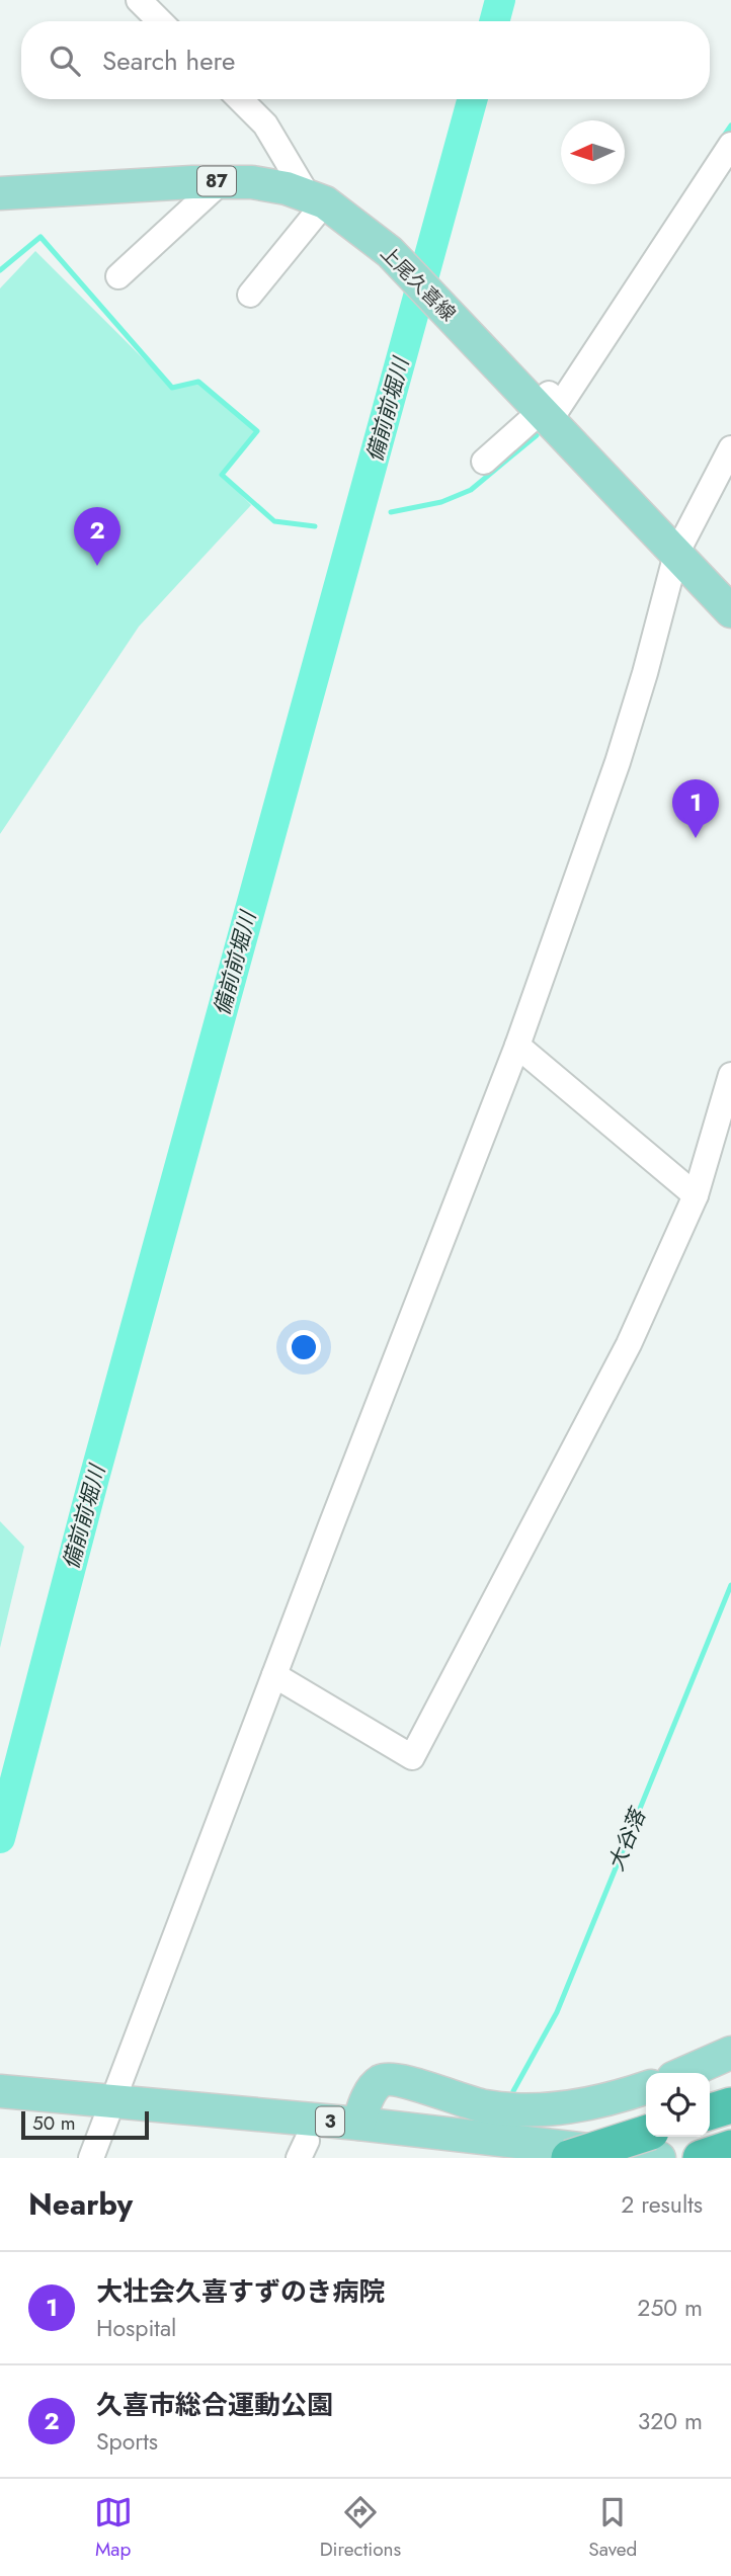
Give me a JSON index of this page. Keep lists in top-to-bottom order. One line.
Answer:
{"streets":{"main road":["87","上尾久喜線","3"]},"water":["備前前堀川","大谷落"],"scale_bar":"50 m","north":"left","page":{"search":"Search here","pins":["2","1"],"scale":"50 m","heading":["Nearby","2 results"],"list":[{"mark":"1","name":"大壮会久喜すずのき病院","note":"Hospital","value":"250 m"},{"mark":"2","name":"久喜市総合運動公園","note":"Sports","value":"320 m"}],"nav":["Map","Directions","Saved"]}}
